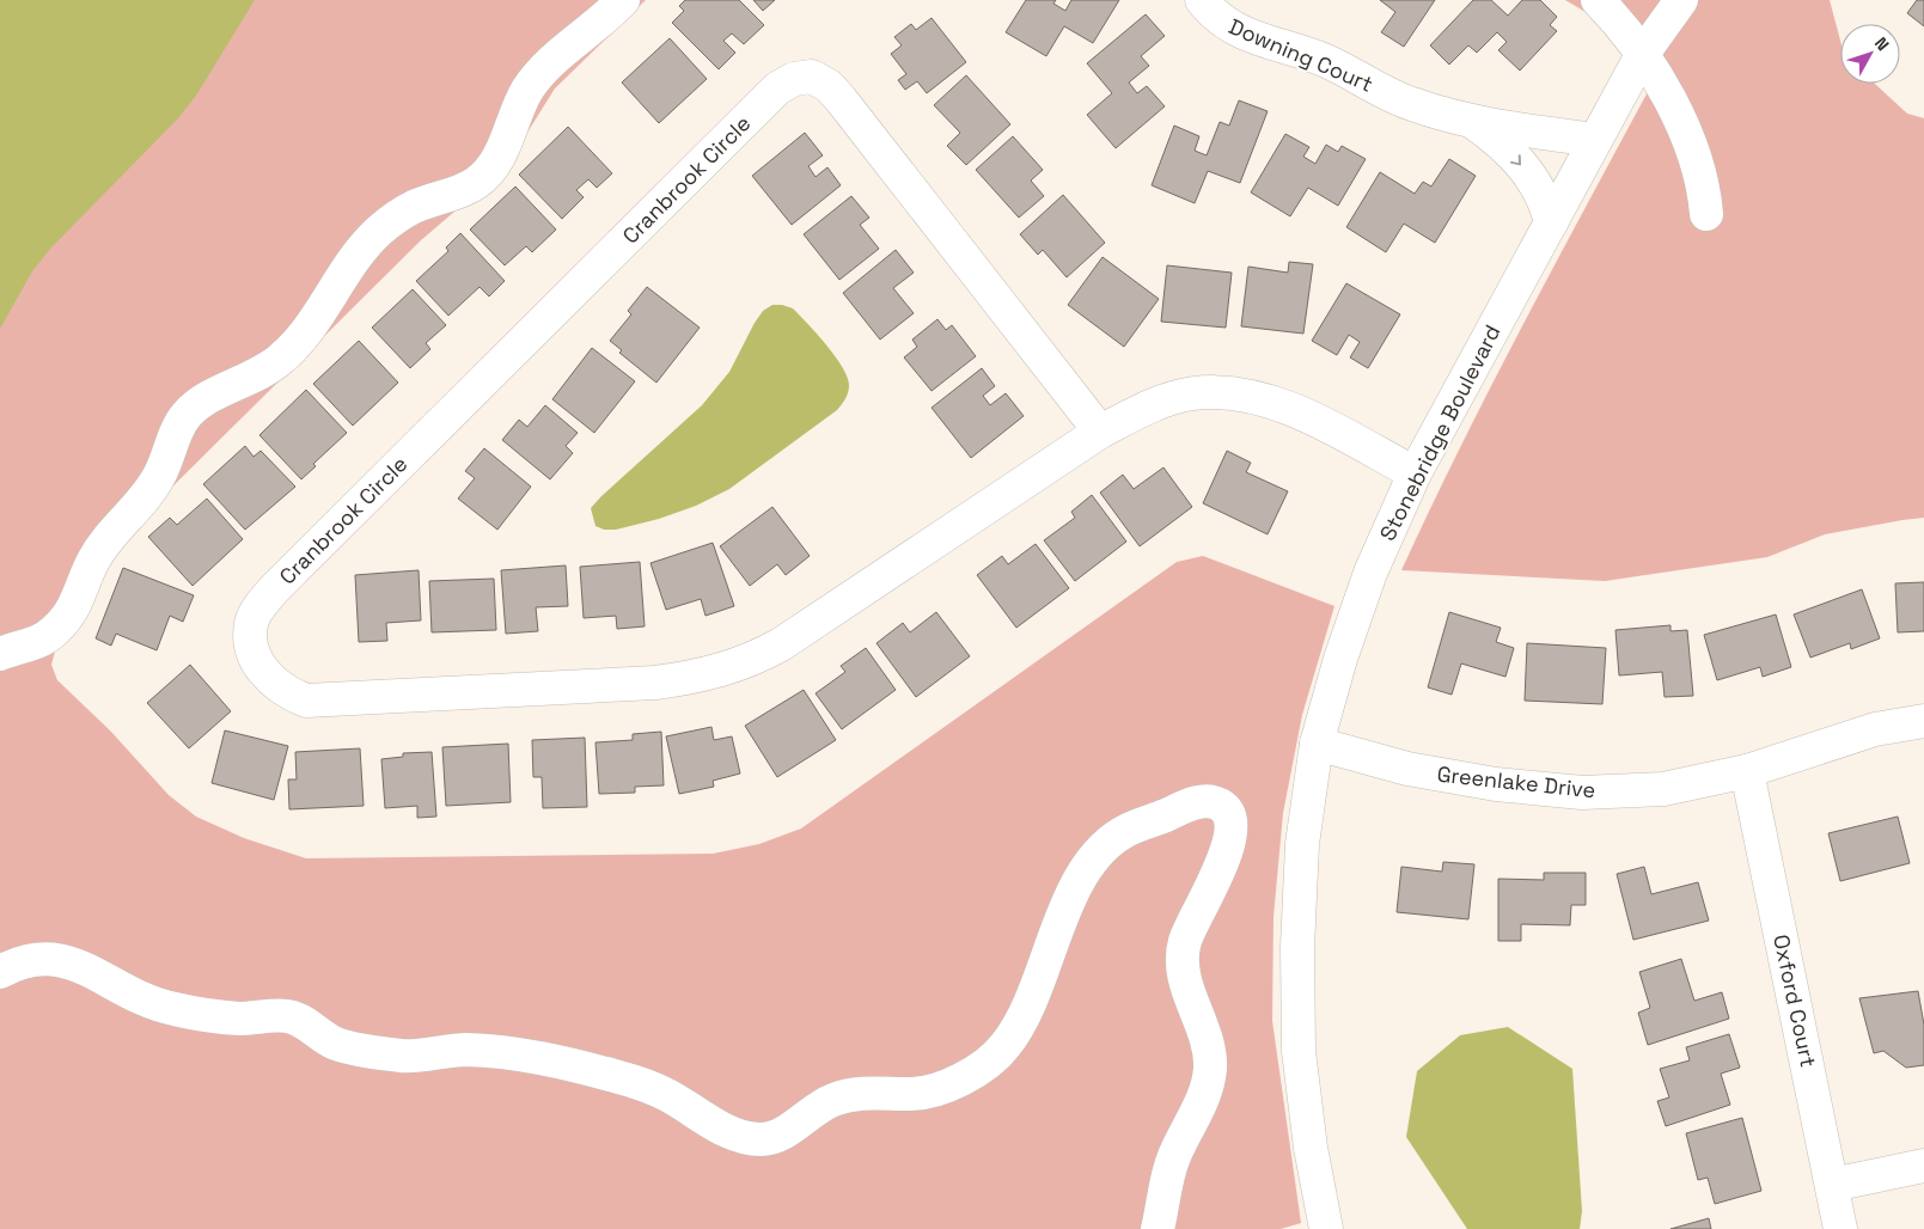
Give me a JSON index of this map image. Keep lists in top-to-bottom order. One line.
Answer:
{"streets":{"street":["Downing Court","Cranbrook Circle","Stonebridge Boulevard","Greenlake Drive","Oxford Court"]},"crossings":[["Downing Court","Stonebridge Boulevard"],["Cranbrook Circle","Stonebridge Boulevard"],["Stonebridge Boulevard","Greenlake Drive"],["Greenlake Drive","Oxford Court"]],"north":"top right"}
